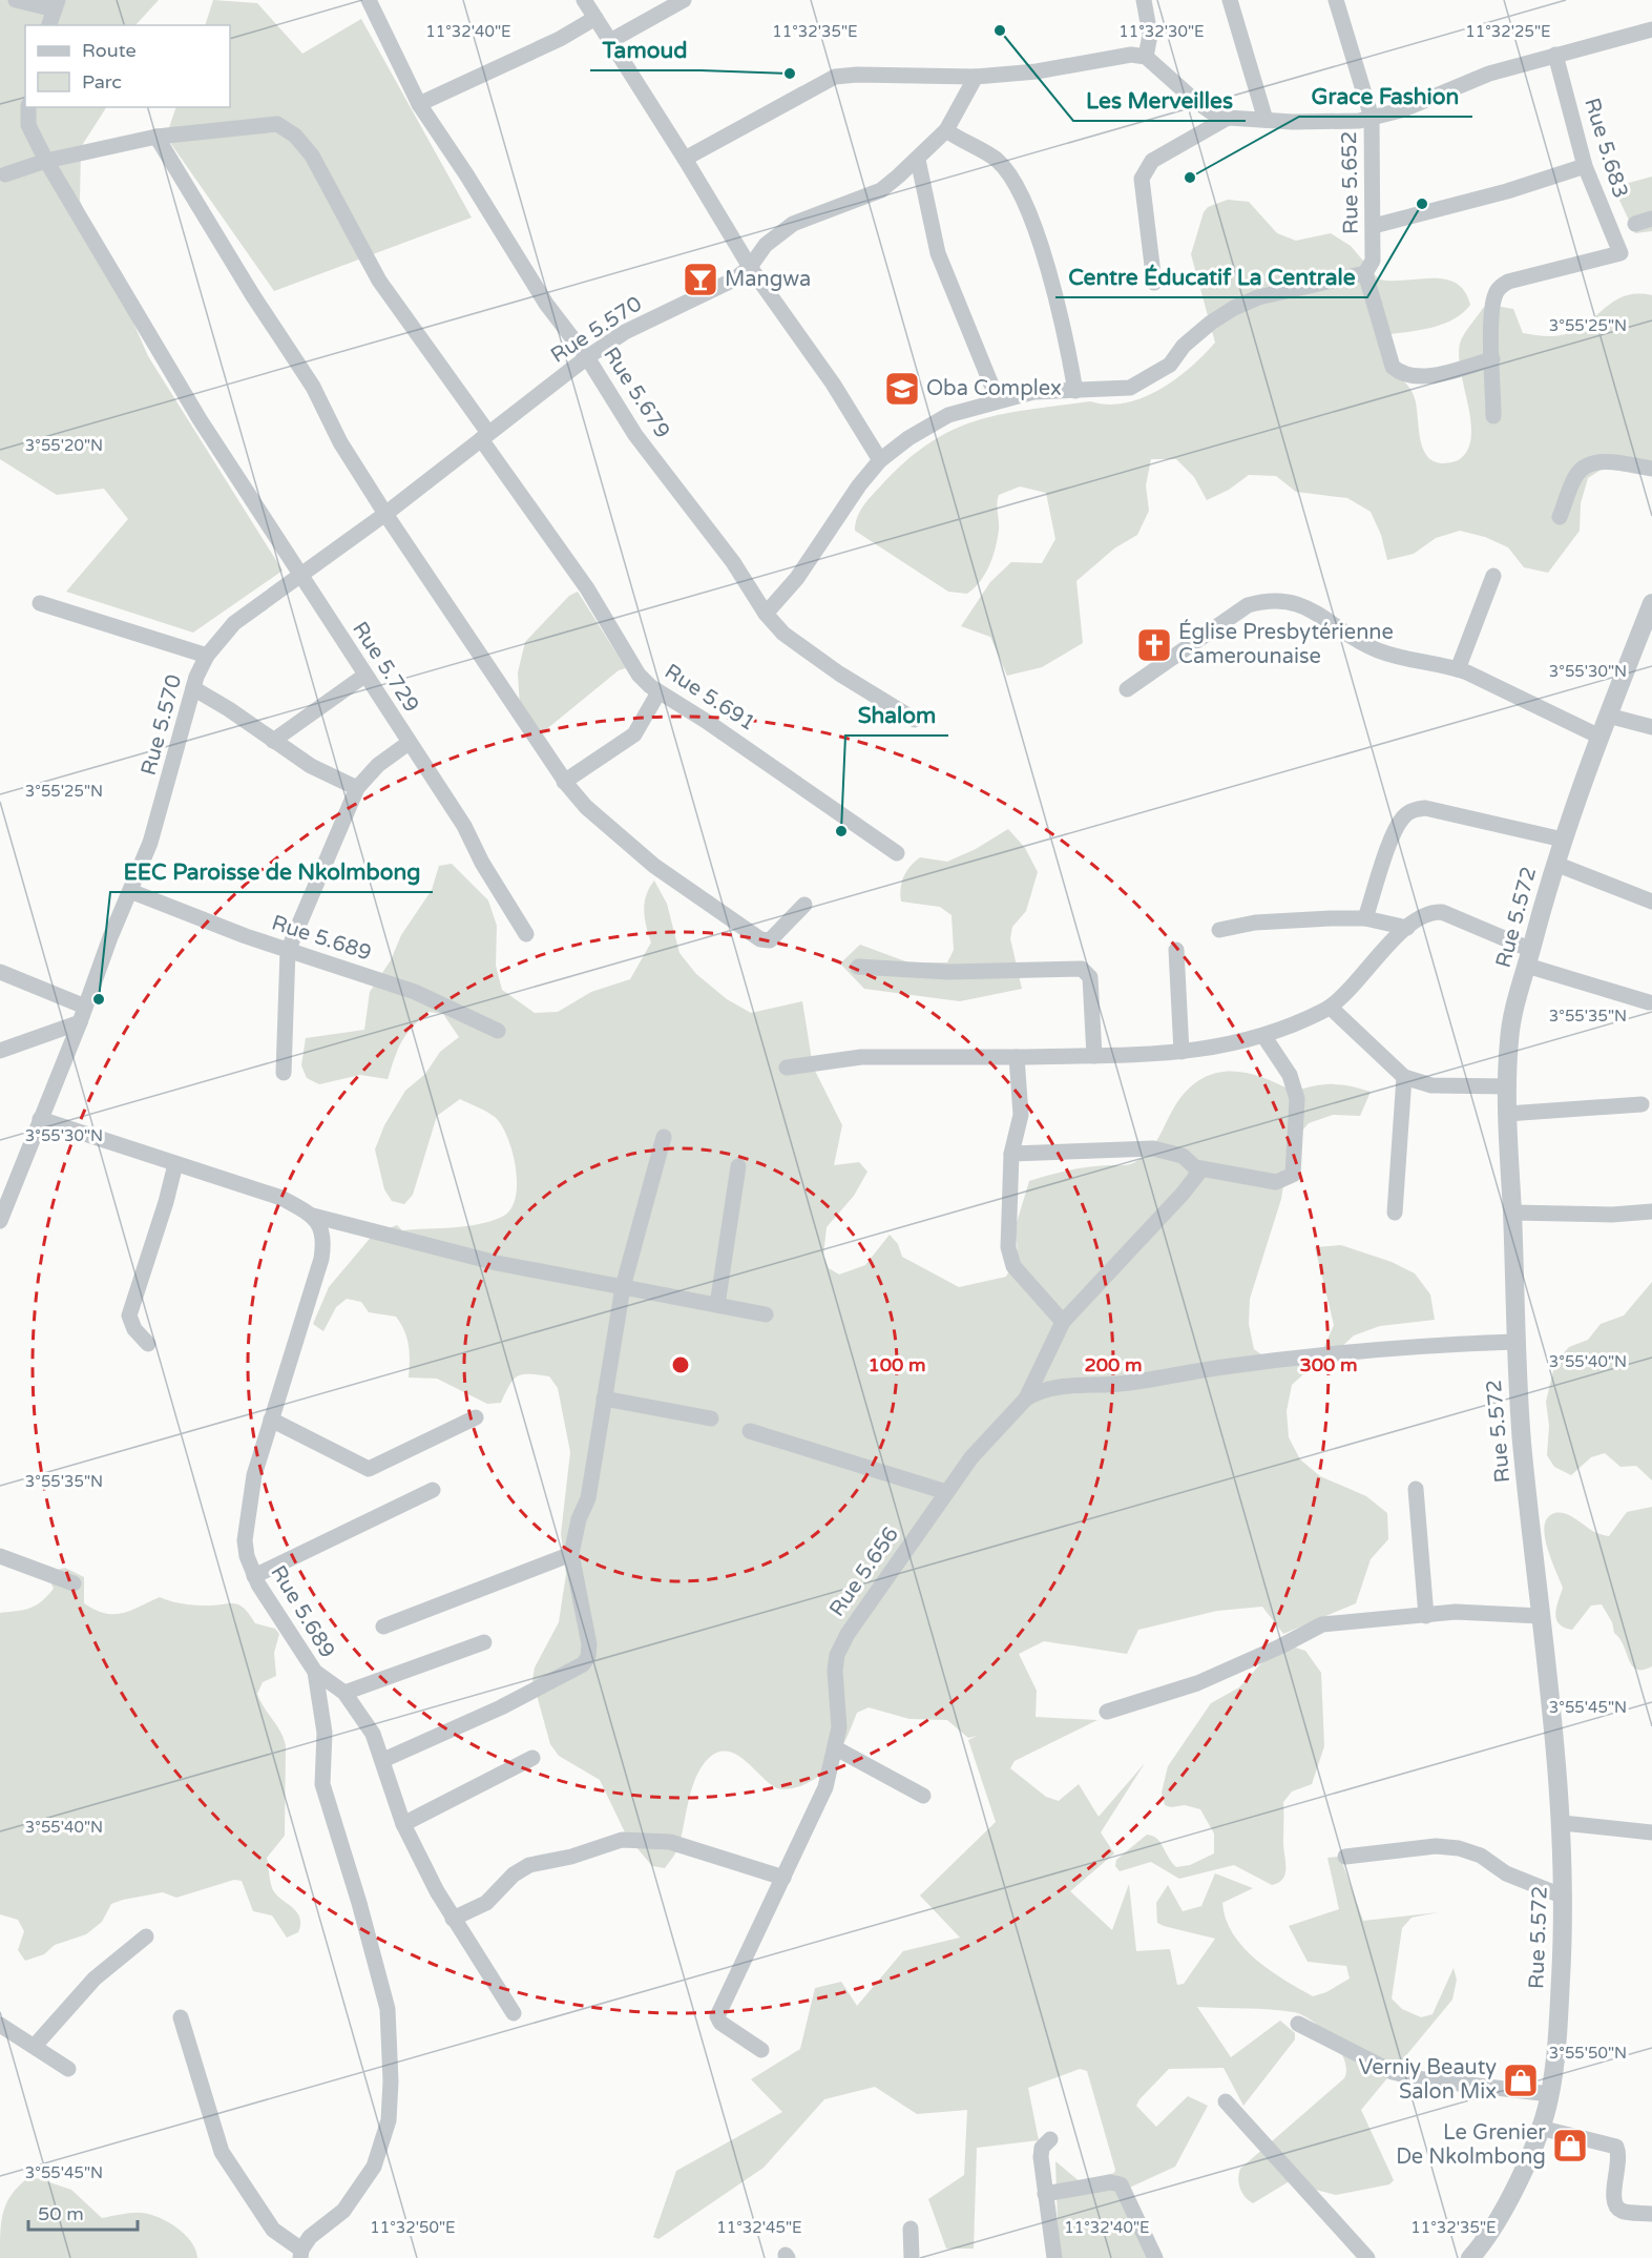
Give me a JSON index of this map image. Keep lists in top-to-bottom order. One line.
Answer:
{"streets":{"street":["Rue 5.683","Rue 5.652","Rue 5.570","Rue 5.679","Rue 5.729","Rue 5.691","Rue 5.572","Rue 5.689","Rue 5.656"]},"crossings":[["Rue 5.570","Rue 5.679"],["Rue 5.570","Rue 5.729"],["Rue 5.570","Rue 5.691"],["Rue 5.570","Rue 5.689"],["Rue 5.729","Rue 5.691"]],"places":{"other":["Les Merveilles","Tamoud","Grace Fashion","Centre Éducatif La Centrale","Shalom","EEC Paroisse de Nkolmbong"],"bar":["Mangwa"],"school or university":["Oba Complex"],"church":["Église Presbytérienne Camerounaise"],"shop":["Verniy Beauty Salon Mix","Le Grenier De Nkolmbong"]},"legend":["Route","Parc"],"scale_bar":"50 m","coordinates":["11°32'40\"E","11°32'35\"E","11°32'30\"E","11°32'25\"E","3°55'25\"N","3°55'20\"N","3°55'30\"N","3°55'35\"N","3°55'40\"N","3°55'45\"N","3°55'50\"N","11°32'50\"E","11°32'45\"E"],"rings":["100 m","200 m","300 m"]}
